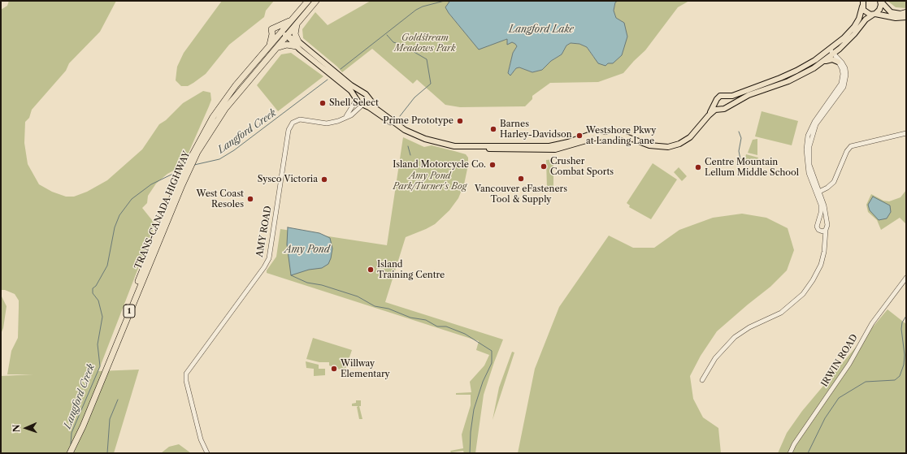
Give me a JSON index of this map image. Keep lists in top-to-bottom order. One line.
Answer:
{"streets":{"highway":["TRANS-CANADA HIGHWAY","1"],"street":["AMY ROAD","IRWIN ROAD"]},"water":["Langford Lake","Langford Creek","Amy Pond"],"parks":["Goldstream Meadows Park","Amy Pond Park/Turner's Bog"],"places":["Shell Select","Prime Prototype","Barnes Harley-Davidson","Westshore Pkwy at Landing Lane","Island Motorcycle Co.","Crusher Combat Sports","Centre Mountain Lellum Middle School","Vancouver eFasteners Tool & Supply","Sysco Victoria","West Coast Resoles","Island Training Centre","Willway Elementary"],"north":"left"}
